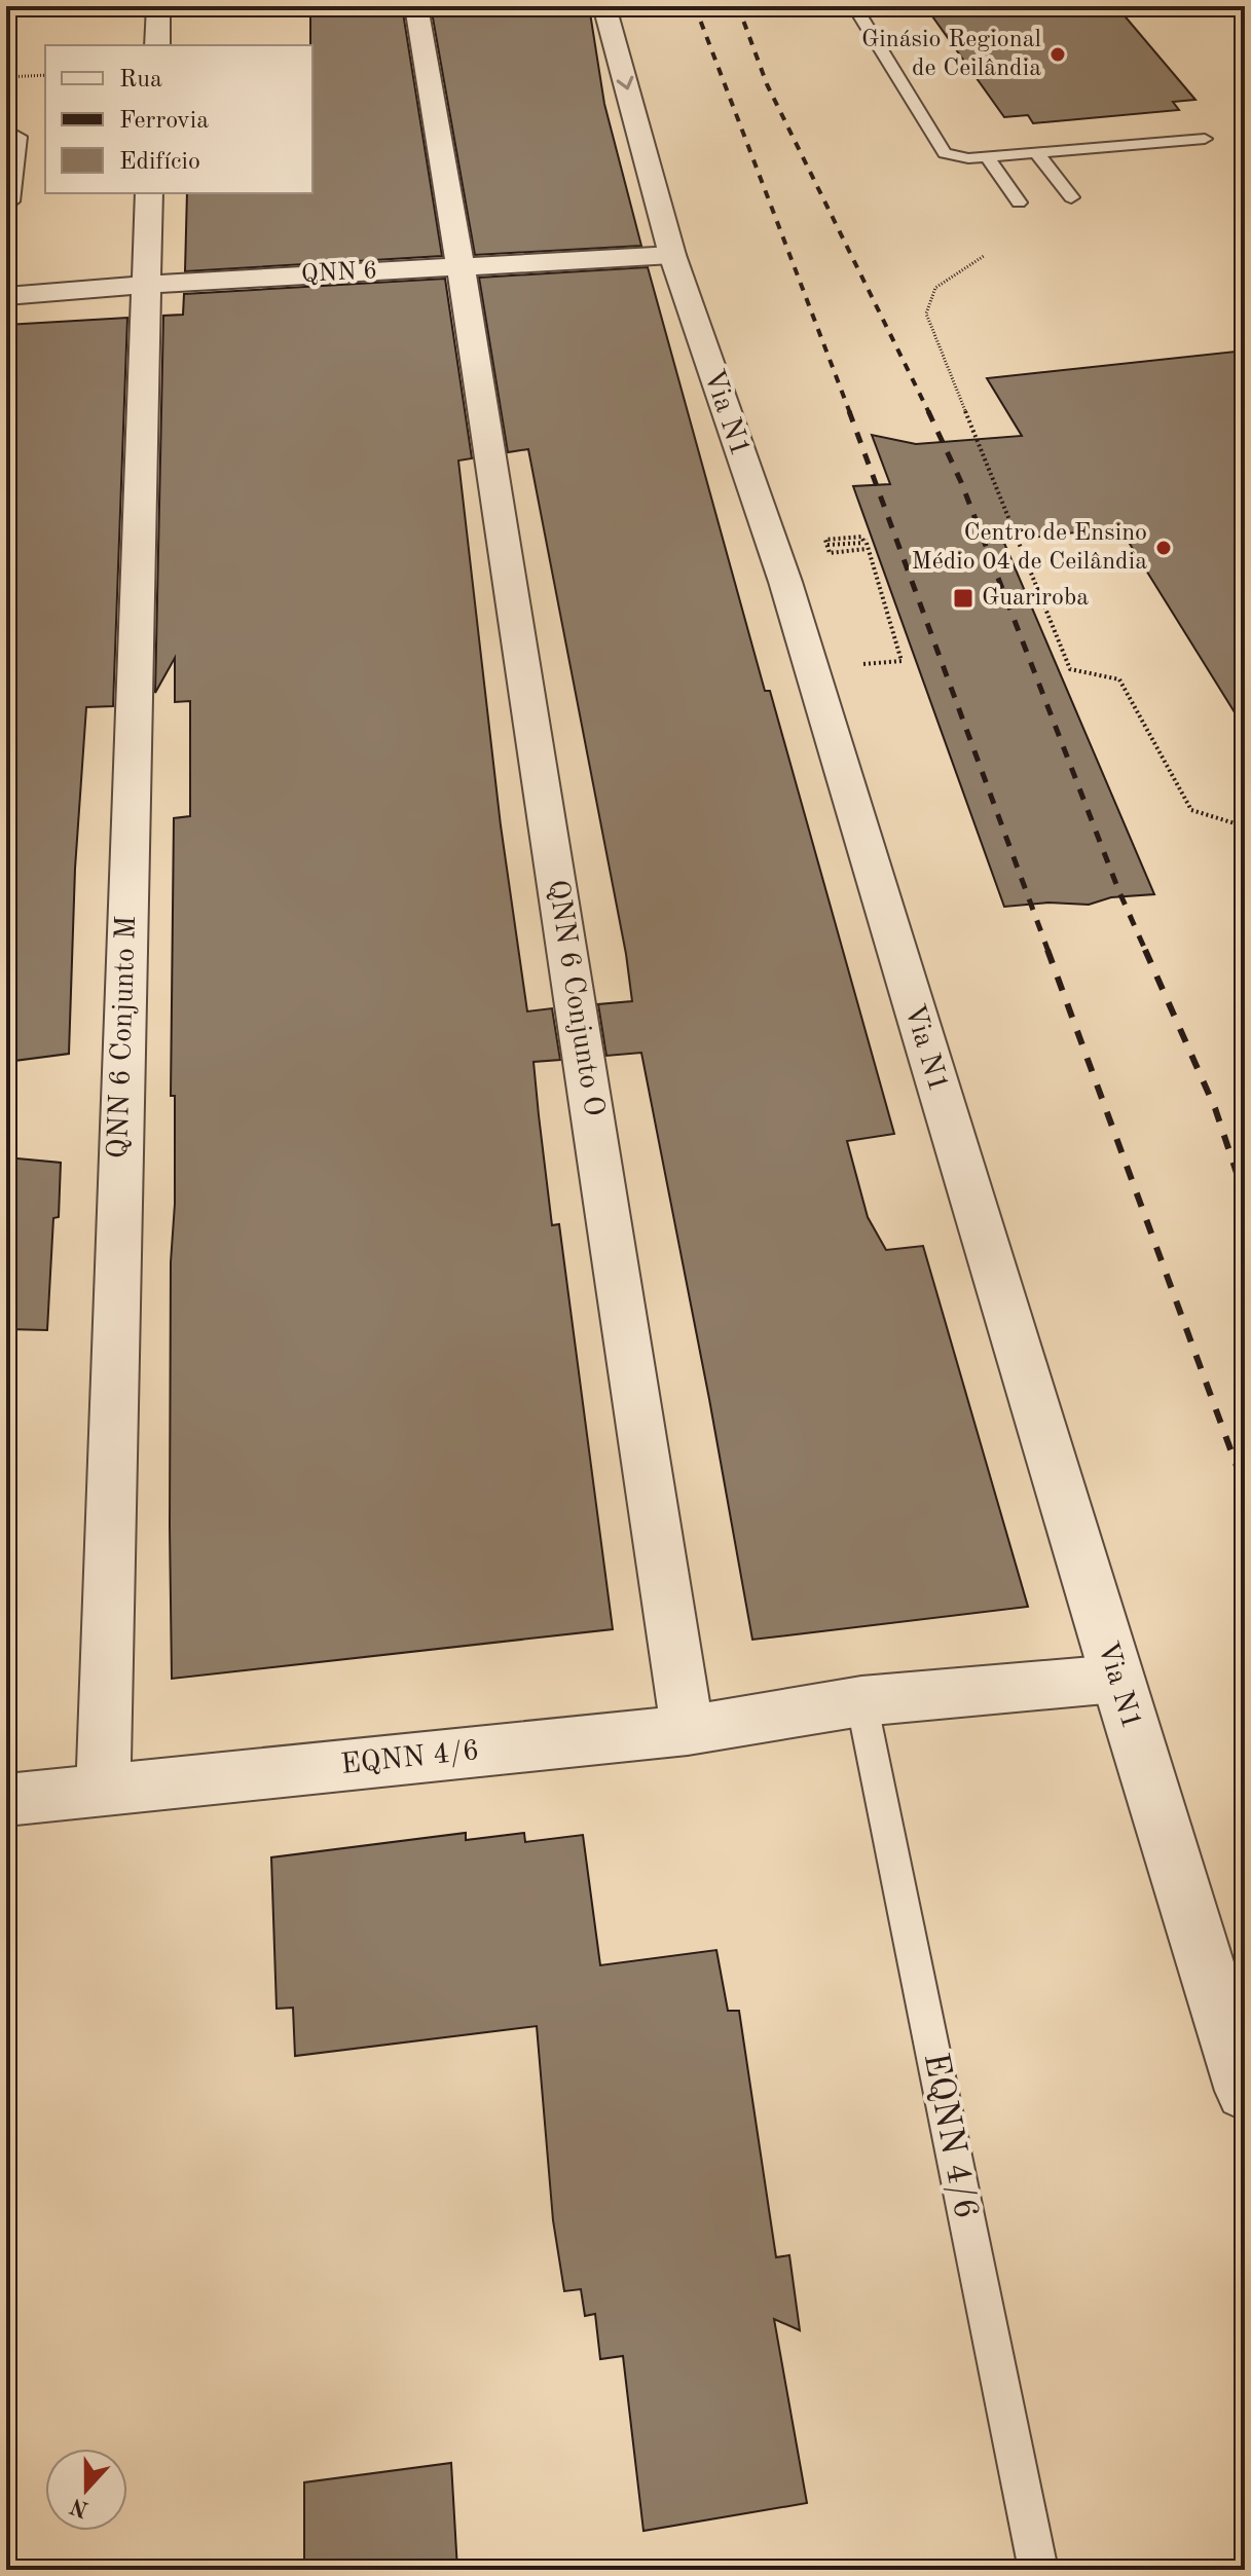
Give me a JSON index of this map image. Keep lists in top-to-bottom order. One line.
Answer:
{"streets":{"street":["QNN 6","Via N1","QNN 6 Conjunto O","QNN 6 Conjunto M","EQNN 4/6"]},"crossings":[["QNN 6","Via N1"],["QNN 6","QNN 6 Conjunto O"],["QNN 6","QNN 6 Conjunto M"],["Via N1","EQNN 4/6"],["QNN 6 Conjunto O","EQNN 4/6"],["QNN 6 Conjunto M","EQNN 4/6"]],"places":{"other":["Ginásio Regional de Ceilândia","Centro de Ensino Médio 04 de Ceilândia"],"transit":["Guariroba"]},"legend":["Rua","Ferrovia","Edifício"],"north":"bottom"}
